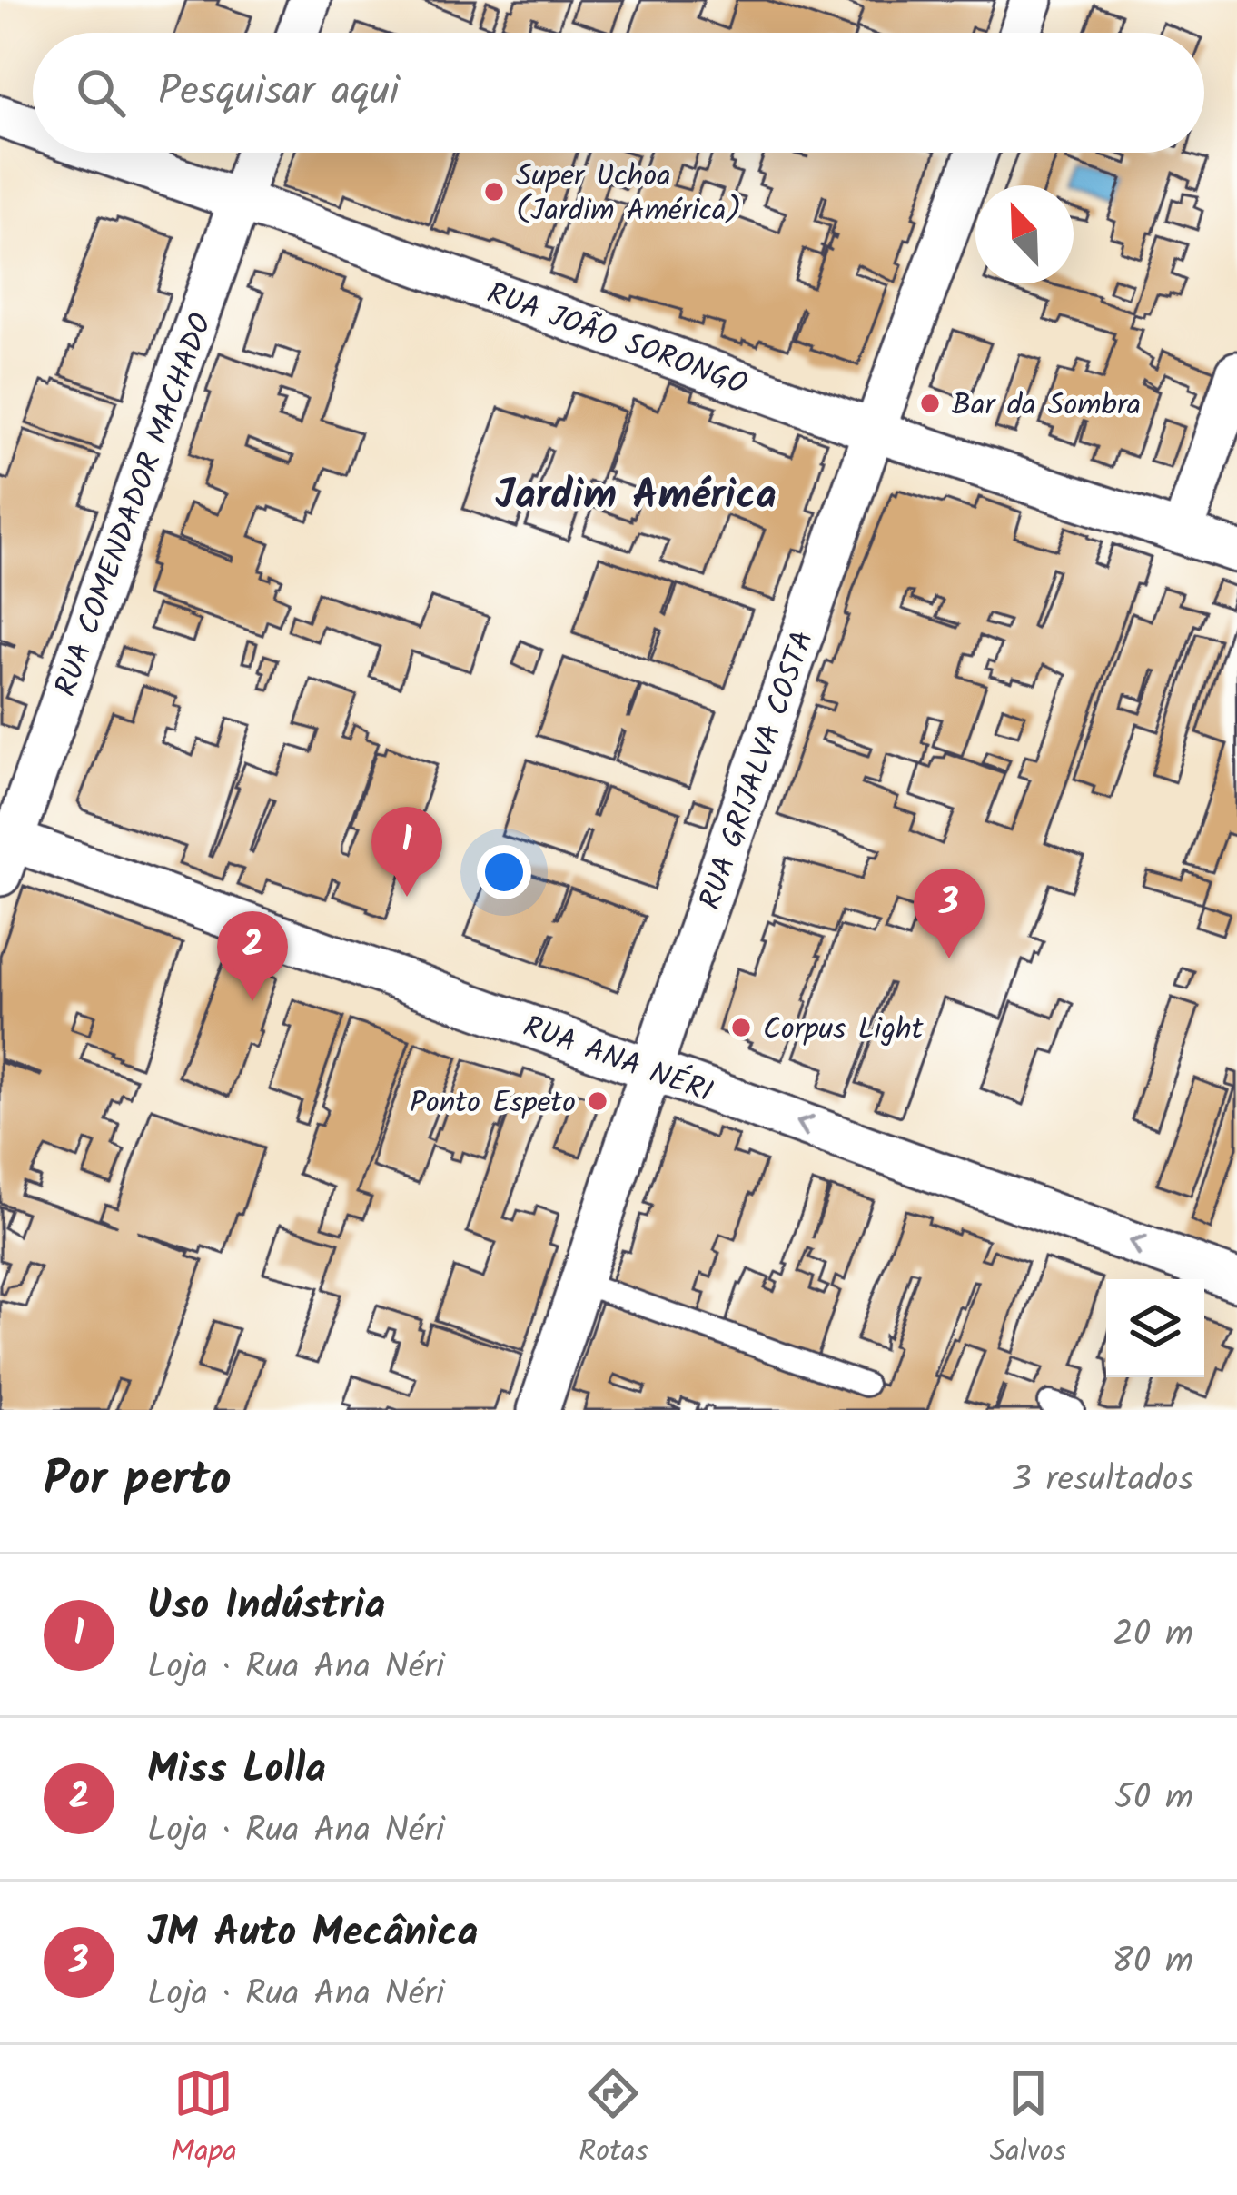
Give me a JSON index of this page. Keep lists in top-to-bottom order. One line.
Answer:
{"streets":{"street":["RUA JOÃO SORONGO","RUA COMENDADOR MACHADO","RUA GRIJALVA COSTA","RUA ANA NÉRI"]},"crossings":[["RUA JOÃO SORONGO","RUA COMENDADOR MACHADO"],["RUA JOÃO SORONGO","RUA GRIJALVA COSTA"],["RUA COMENDADOR MACHADO","RUA ANA NÉRI"],["RUA GRIJALVA COSTA","RUA ANA NÉRI"]],"one_way":["RUA ANA NÉRI"],"districts":["Jardim América"],"places":["Super Uchoa (Jardim América)","Bar da Sombra","Corpus Light","Ponto Espeto"],"north":"top left","page":{"search":"Pesquisar aqui","pins":["1","3","2"],"heading":["Por perto","3 resultados"],"list":[{"mark":"1","name":"Uso Indústria","note":"Loja · Rua Ana Néri","value":"20 m"},{"mark":"2","name":"Miss Lolla","note":"Loja · Rua Ana Néri","value":"50 m"},{"mark":"3","name":"JM Auto Mecânica","note":"Loja · Rua Ana Néri","value":"80 m"}],"nav":["Mapa","Rotas","Salvos"]}}
